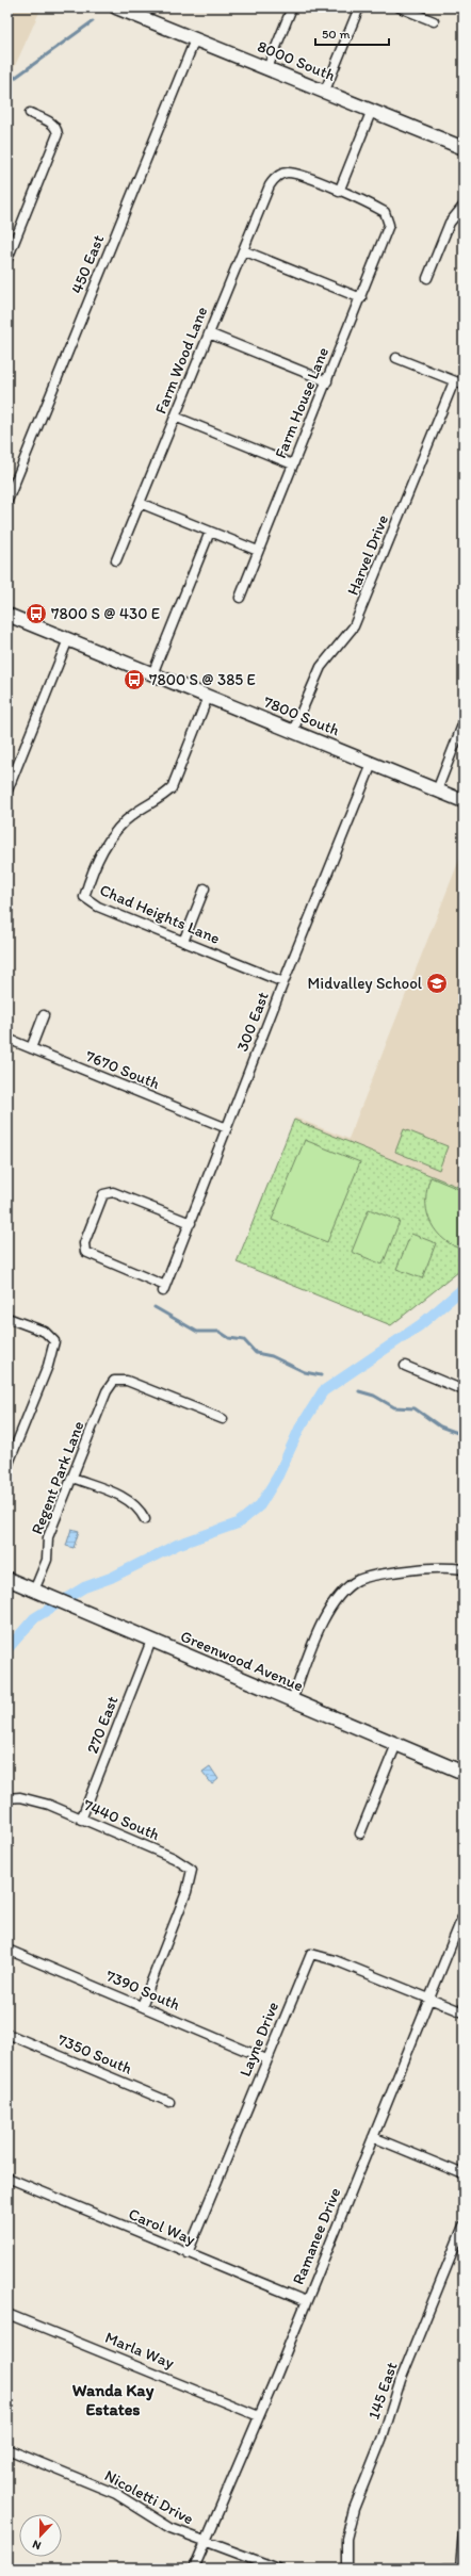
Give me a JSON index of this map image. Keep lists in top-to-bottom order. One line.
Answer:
{"streets":{"street":["8000 South","450 East","Farm Wood Lane","Farm House Lane","Harvel Drive","7800 South","Chad Heights Lane","300 East","7670 South","Regent Park Lane","Greenwood Avenue","270 East","7440 South","7390 South","Layne Drive","7350 South","Carol Way","Ramanee Drive","Marla Way","145 East","Nicoletti Drive"]},"crossings":[["8000 South","450 East"],["Farm Wood Lane","Farm House Lane"],["Harvel Drive","7800 South"],["7800 South","Chad Heights Lane"],["7800 South","300 East"],["Chad Heights Lane","300 East"],["300 East","7670 South"],["Regent Park Lane","Greenwood Avenue"],["Greenwood Avenue","270 East"],["270 East","7440 South"],["7440 South","7390 South"],["7390 South","Layne Drive"],["Layne Drive","Carol Way"],["Layne Drive","Ramanee Drive"],["Carol Way","Ramanee Drive"],["Ramanee Drive","Marla Way"],["Ramanee Drive","Nicoletti Drive"]],"districts":["Wanda Kay Estates"],"places":{"bus stop":["7800 S @ 430 E","7800 S @ 385 E"],"school or university":["Midvalley School"]},"scale_bar":"50 m","north":"bottom"}
